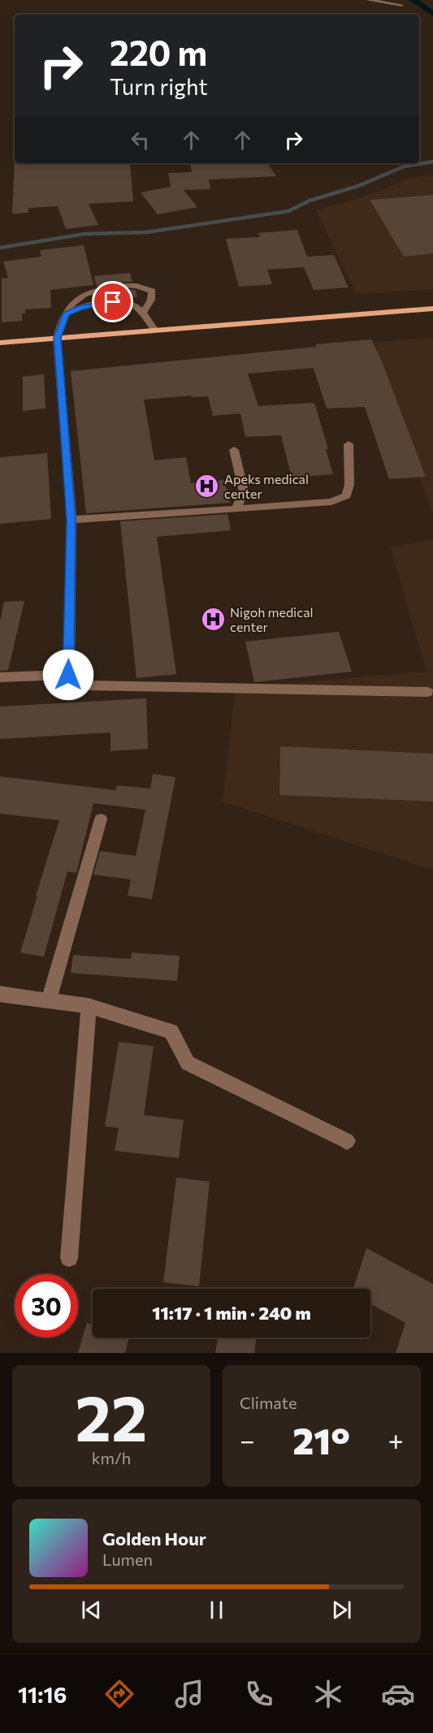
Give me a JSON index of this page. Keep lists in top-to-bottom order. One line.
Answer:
{"places":{"hospital":["Apeks medical center","Nigoh medical center"]},"page":{"turn":["220 m","Turn right"],"limit":"30","trip":"11:17 · 1 min · 240 m","tile":[["22","km/h"],"Climate"],"heat":["−","21°","+"],"song":["Golden Hour","Lumen"],"tabs":"11:16"}}
